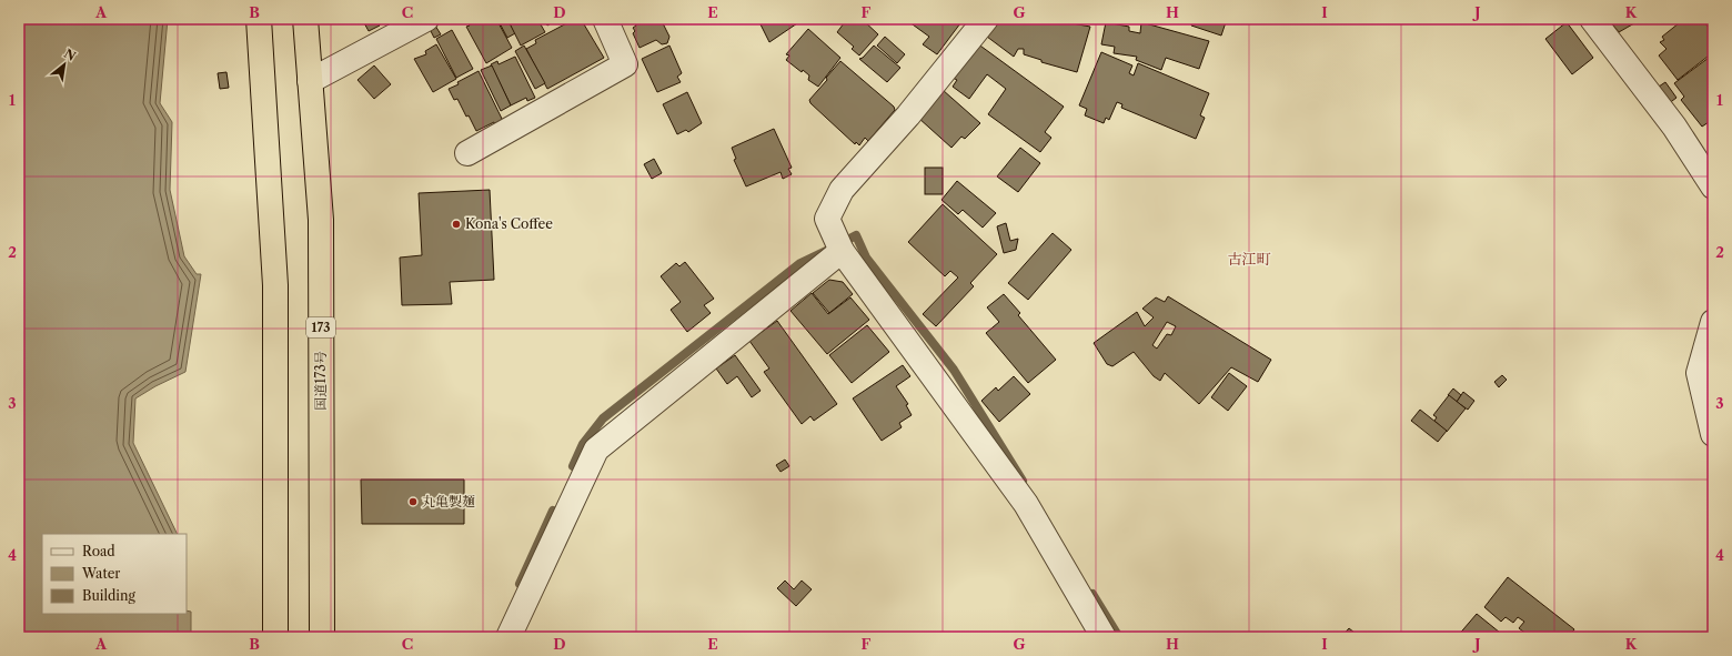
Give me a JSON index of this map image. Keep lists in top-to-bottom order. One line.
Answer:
{"streets":{"highway":["173","国道173号"]},"districts":["古江町"],"places":["Kona's Coffee","丸亀製麺"],"legend":["Road","Water","Building"],"north":"top right","grid":{"columns":["A","B","C","D","E","F","G","H","I","J","K"],"rows":["1","2","3","4"]}}
